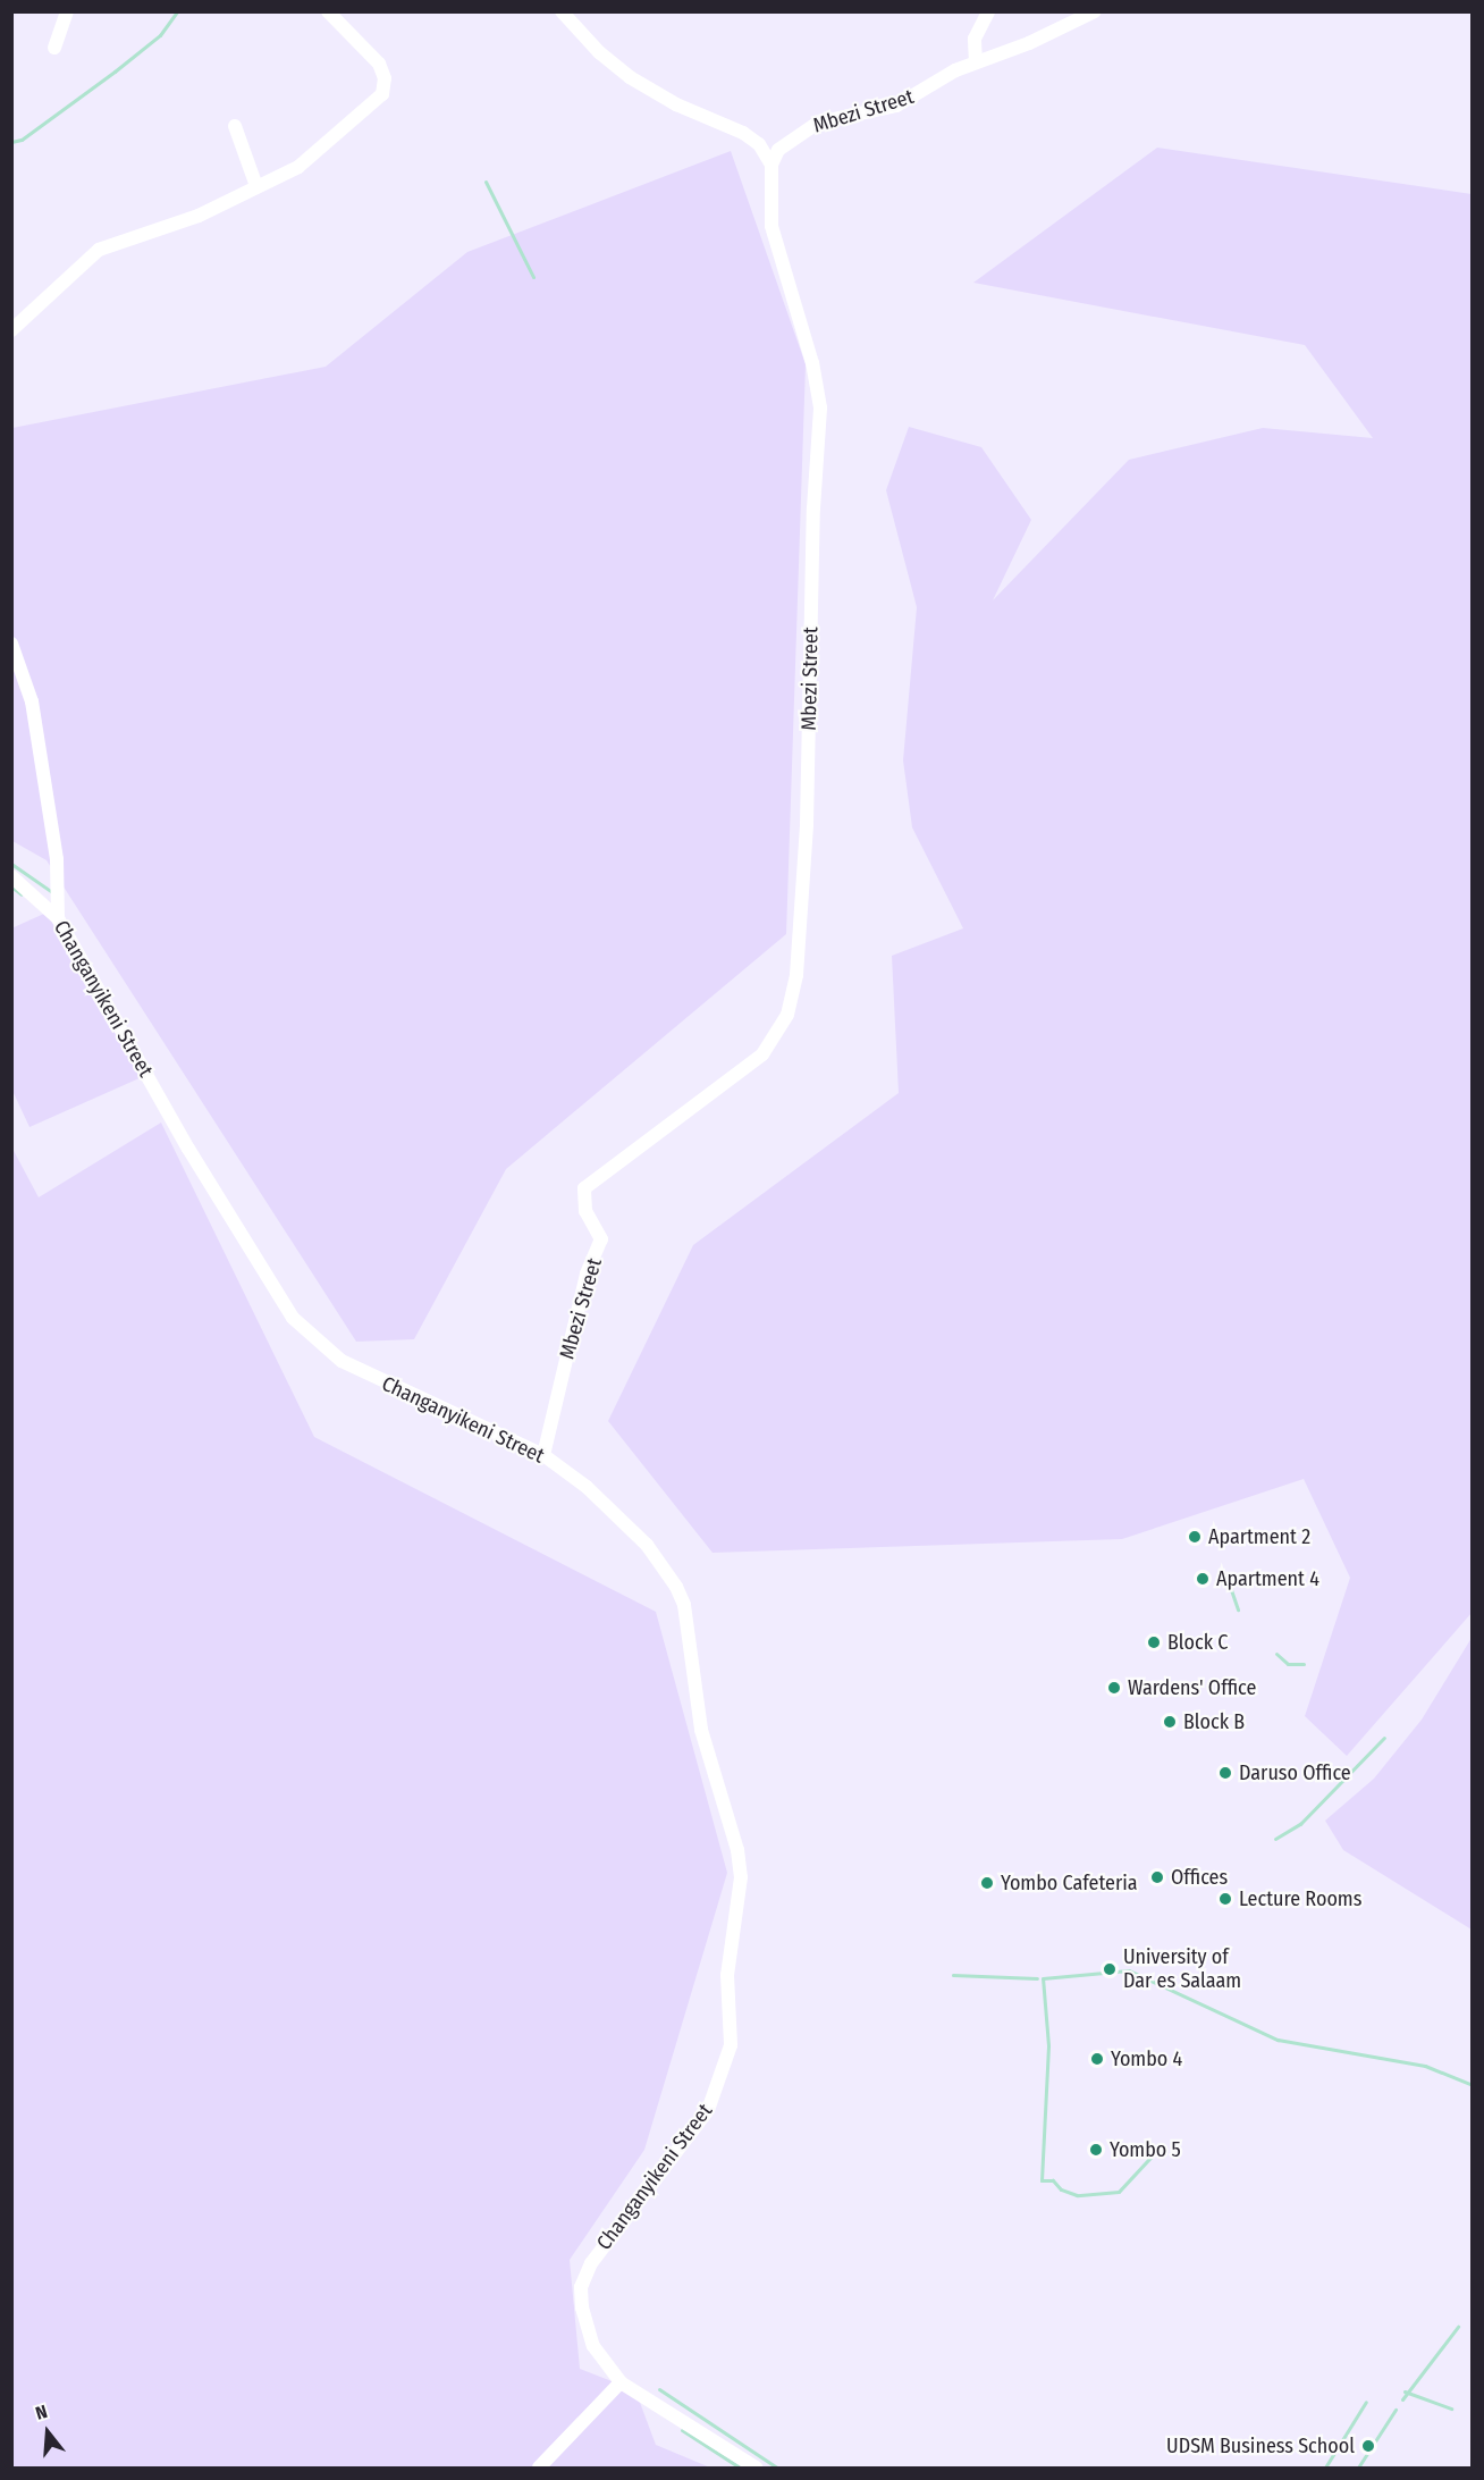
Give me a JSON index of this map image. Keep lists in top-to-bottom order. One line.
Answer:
{"streets":{"street":["Mbezi Street","Changanyikeni Street"]},"crossings":[["Mbezi Street","Changanyikeni Street"]],"places":["Apartment 2","Apartment 4","Block C","Wardens' Office","Block B","Daruso Office","Offices","Yombo Cafeteria","Lecture Rooms","University of Dar es Salaam","Yombo 4","Yombo 5","UDSM Business School"],"north":"top"}
